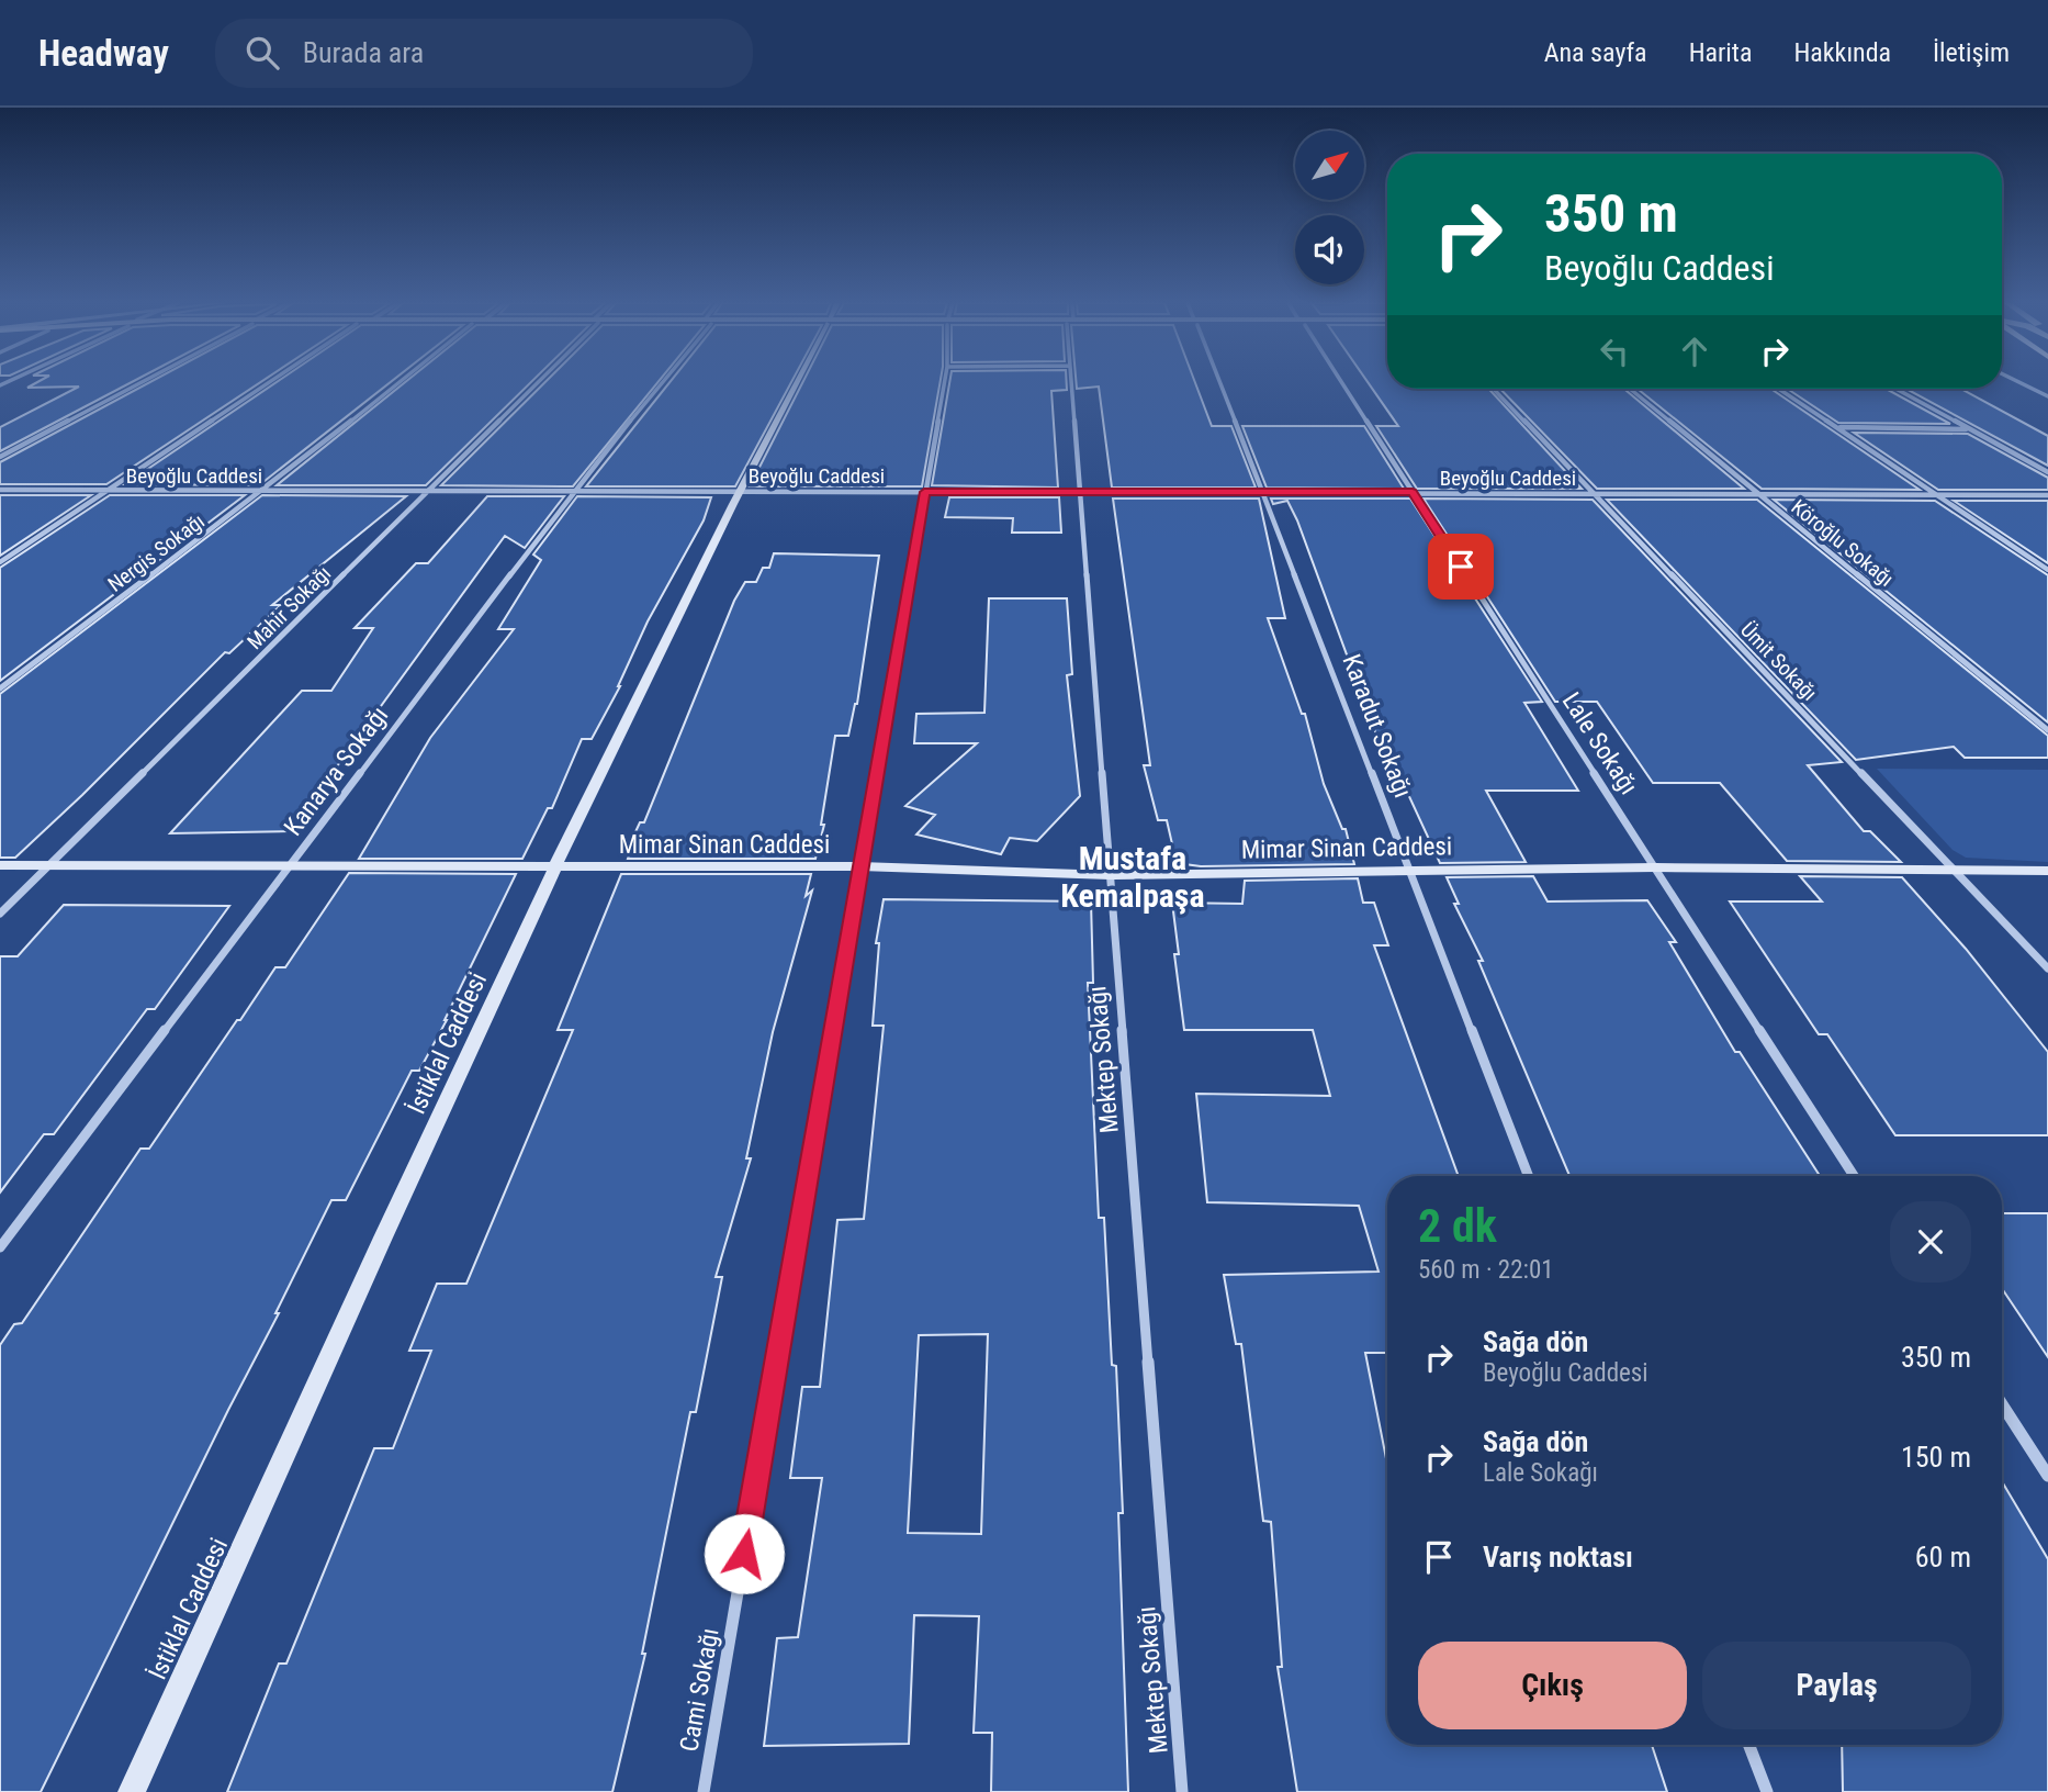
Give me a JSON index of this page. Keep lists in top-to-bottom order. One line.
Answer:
{"streets":{"street":["Beyoğlu Caddesi","Köroğlu Sokağı","Nergis Sokağı","Mahir Sokağı","Ümit Sokağı","Karadut Sokağı","Lale Sokağı","Kanarya Sokağı","Mimar Sinan Caddesi","İstiklal Caddesi","Mektep Sokağı","Cami Sokağı"]},"crossings":[["Beyoğlu Caddesi","Köroğlu Sokağı"],["Beyoğlu Caddesi","Nergis Sokağı"],["Beyoğlu Caddesi","Mahir Sokağı"],["Beyoğlu Caddesi","Ümit Sokağı"],["Beyoğlu Caddesi","Karadut Sokağı"],["Beyoğlu Caddesi","Lale Sokağı"],["Beyoğlu Caddesi","Kanarya Sokağı"],["Beyoğlu Caddesi","İstiklal Caddesi"],["Beyoğlu Caddesi","Mektep Sokağı"],["Beyoğlu Caddesi","Cami Sokağı"],["Mahir Sokağı","Mimar Sinan Caddesi"],["Ümit Sokağı","Mimar Sinan Caddesi"],["Karadut Sokağı","Mimar Sinan Caddesi"],["Lale Sokağı","Mimar Sinan Caddesi"],["Kanarya Sokağı","Mimar Sinan Caddesi"],["Mimar Sinan Caddesi","İstiklal Caddesi"],["Mimar Sinan Caddesi","Mektep Sokağı"],["Mimar Sinan Caddesi","Cami Sokağı"]],"districts":["Mustafa Kemalpaşa"],"north":"top right","page":{"header":"Headway","search":"Burada ara","nav":["Ana sayfa","Harita","Hakkında","İletişim"],"turn":["350 m","Beyoğlu Caddesi"],"heading":["2 dk","560 m · 22:01"],"list":[{"name":"Sağa dön","note":"Beyoğlu Caddesi","value":"350 m"},{"name":"Sağa dön","note":"Lale Sokağı","value":"150 m"},{"name":"Varış noktası","value":"60 m"}],"buttons":["Çıkış","Paylaş"]}}
